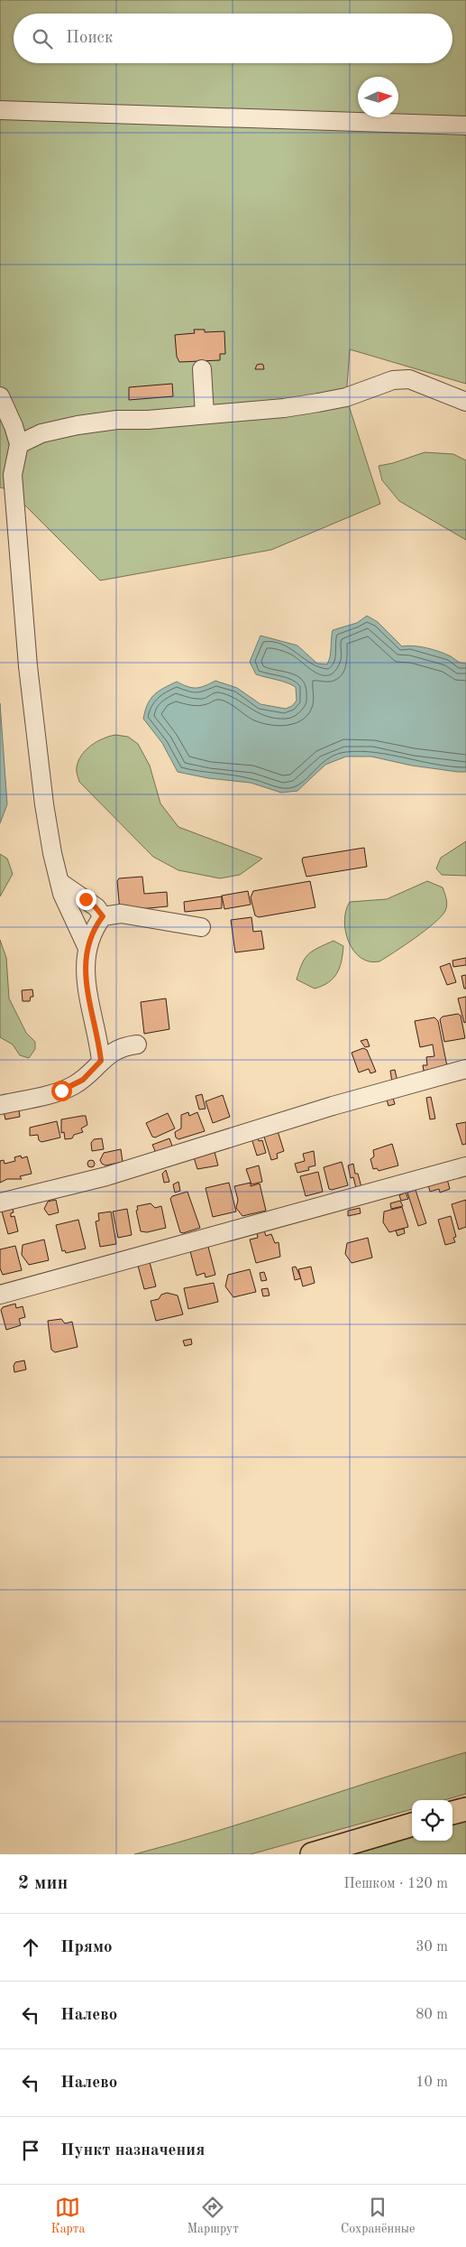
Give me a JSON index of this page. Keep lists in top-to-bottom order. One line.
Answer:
{"north":"right","page":{"search":"Поиск","heading":["2 мин","Пешком · 120 m"],"list":[["Прямо","30 m"],["Налево","80 m"],["Налево","10 m"],"Пункт назначения"],"nav":["Карта","Маршрут","Сохранённые"]}}
